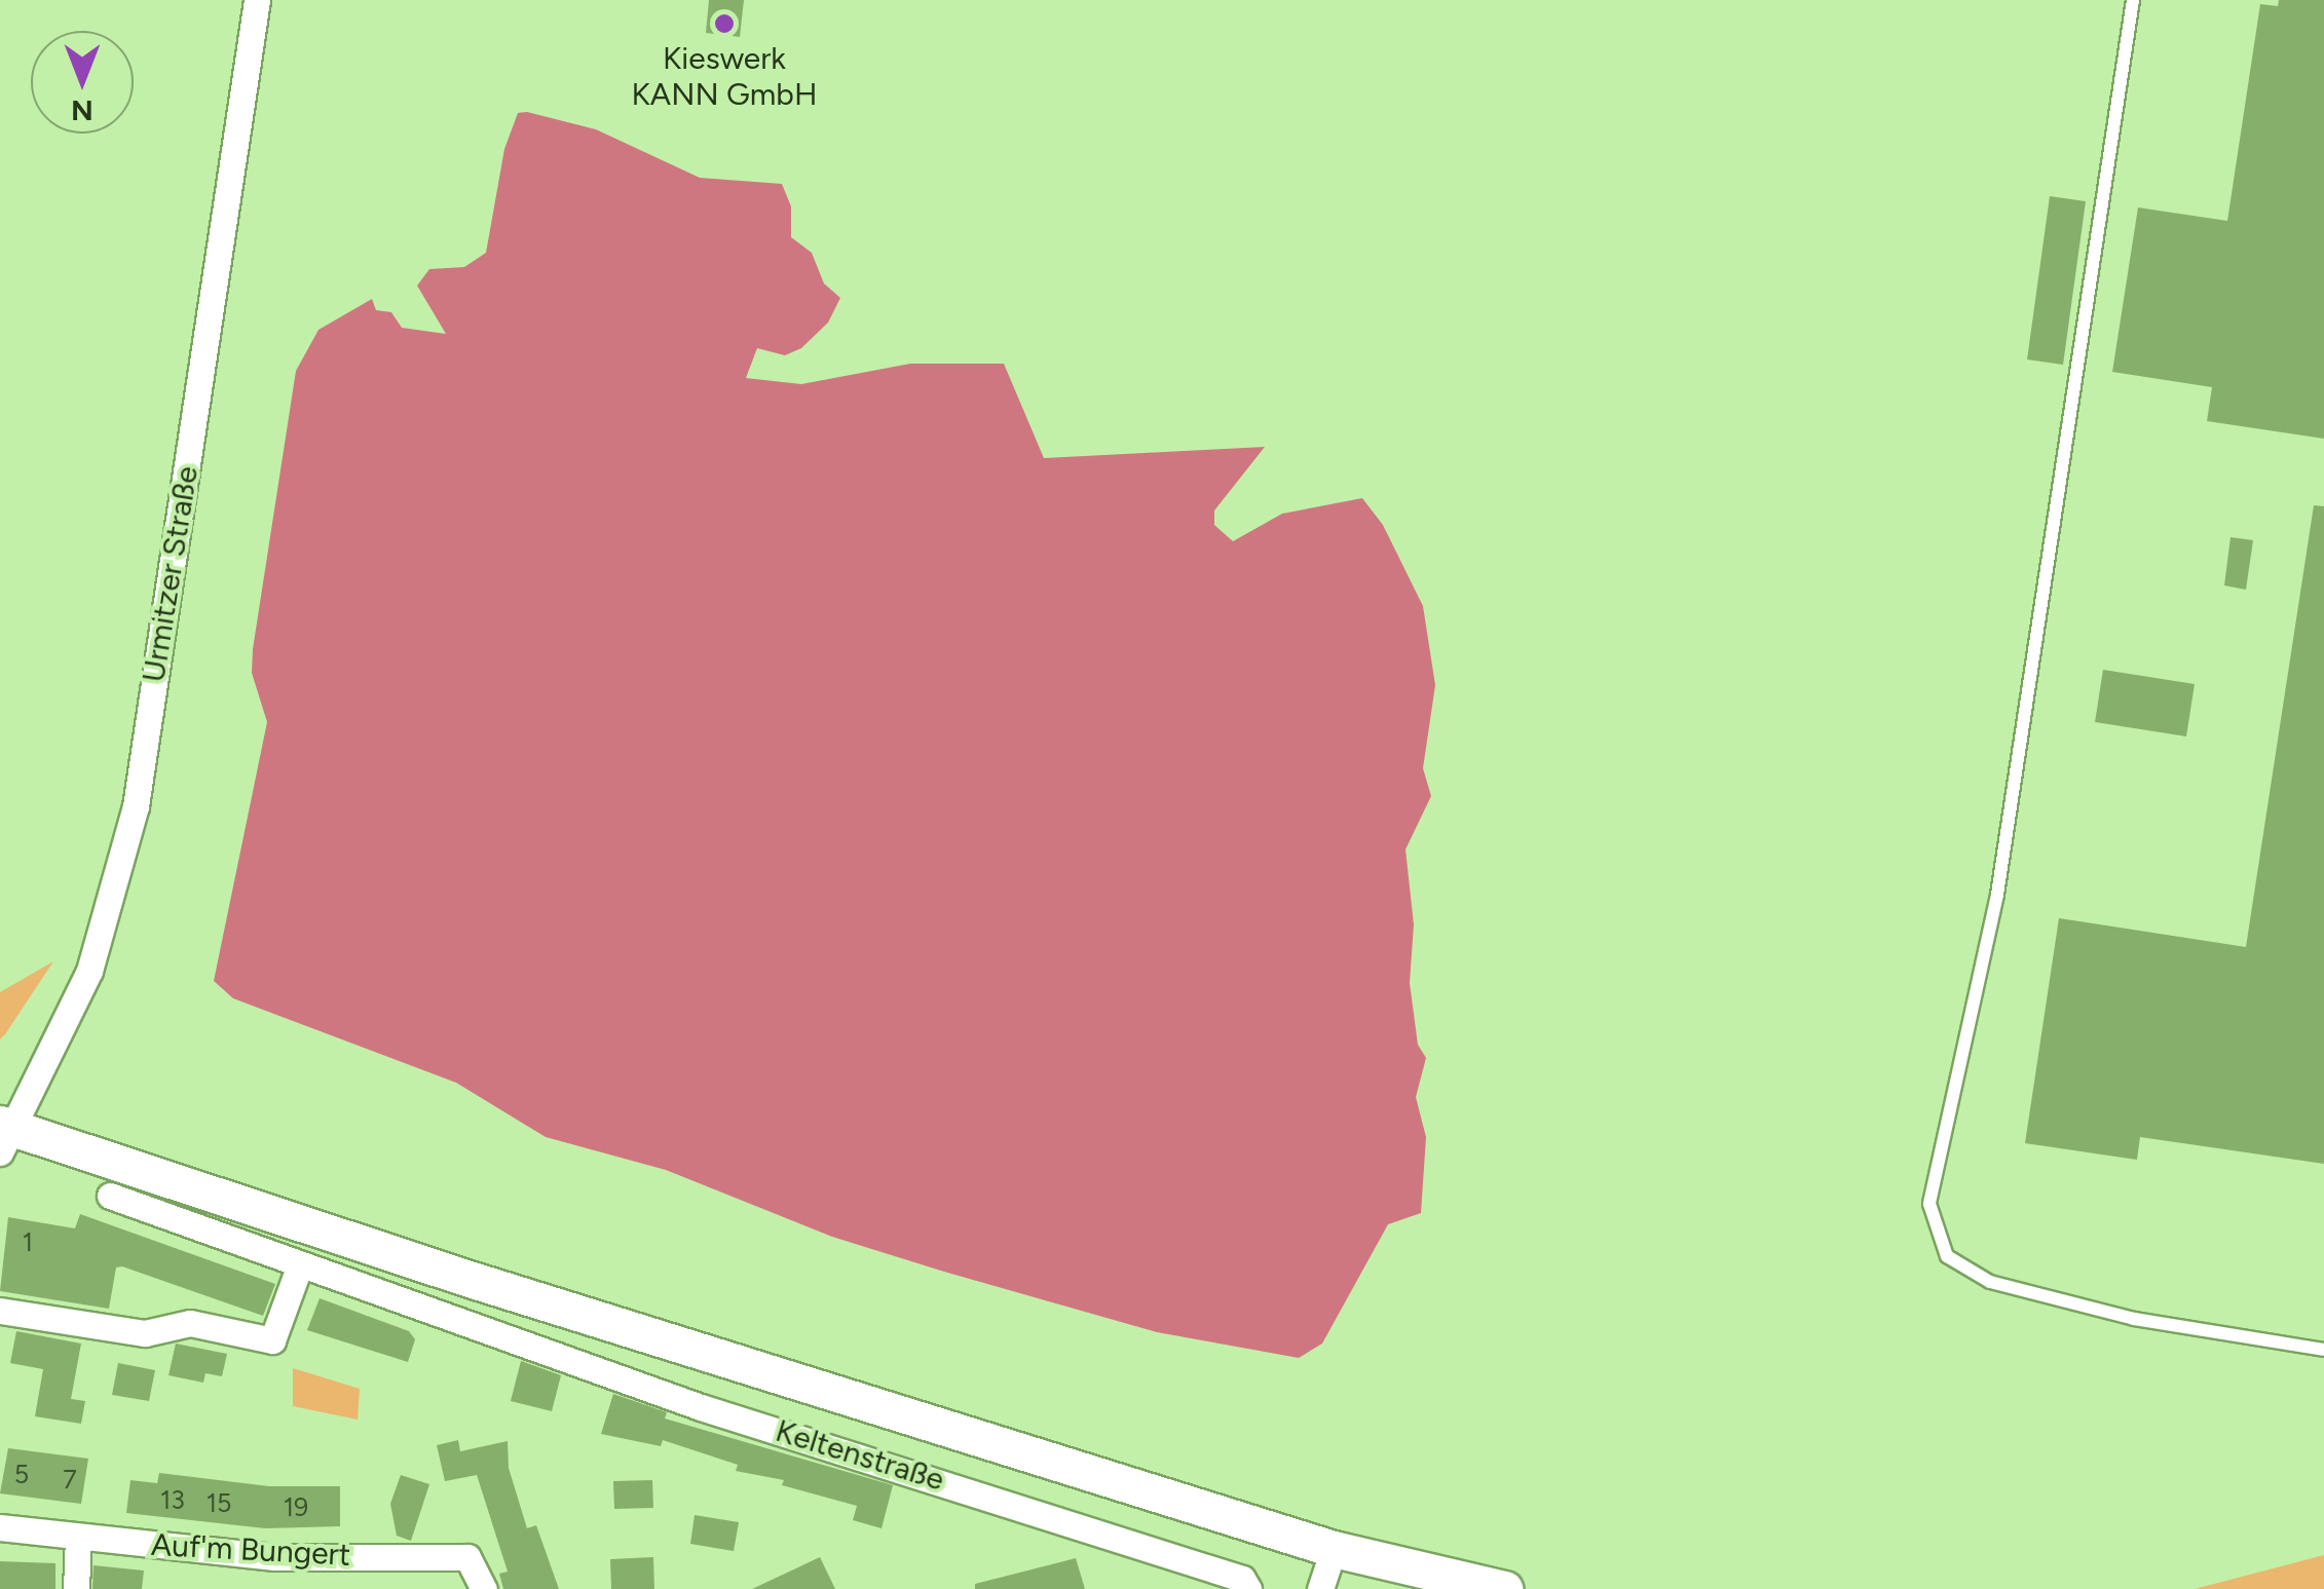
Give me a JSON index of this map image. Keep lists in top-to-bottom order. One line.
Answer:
{"streets":{"street":["Urmitzer Straße","Keltenstraße","Auf'm Bungert"]},"places":["Kieswerk KANN GmbH"],"house_numbers":["1","5","7","13","15","19"],"north":"bottom"}
